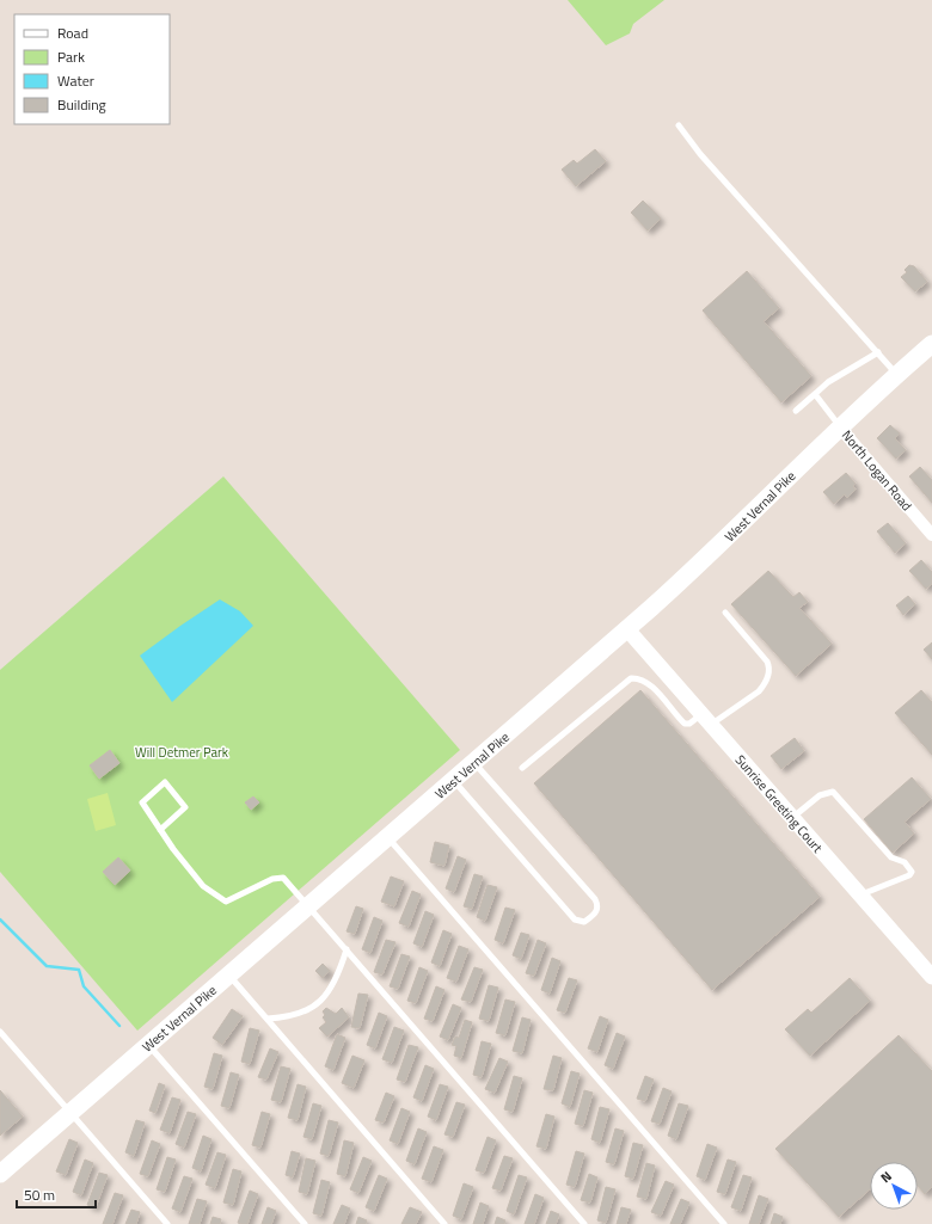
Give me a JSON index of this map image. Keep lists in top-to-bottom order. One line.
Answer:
{"streets":{"main road":["West Vernal Pike"],"street":["North Logan Road","Sunrise Greeting Court"]},"crossings":[["North Logan Road","West Vernal Pike"],["West Vernal Pike","Sunrise Greeting Court"]],"parks":["Will Detmer Park"],"legend":["Road","Park","Water","Building"],"scale_bar":"50 m","north":"top left"}
